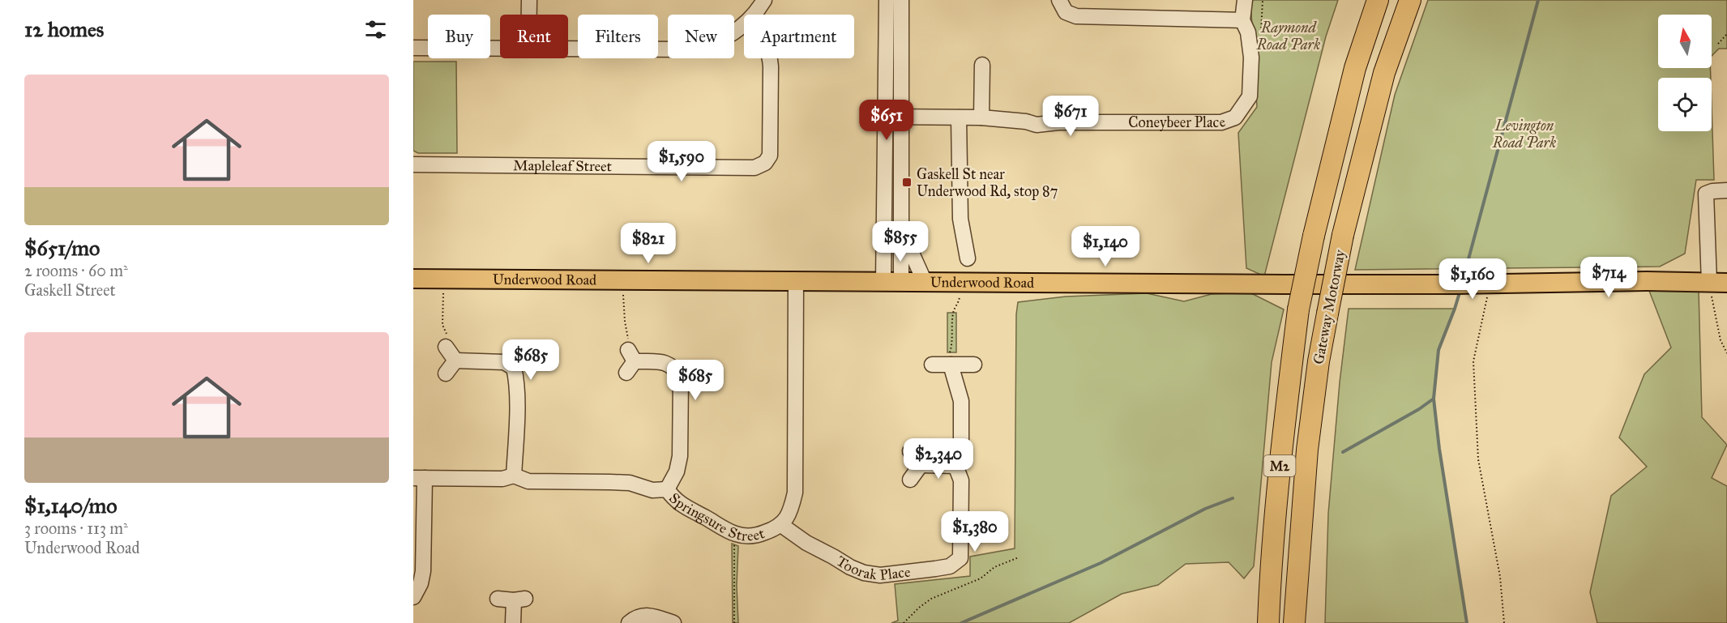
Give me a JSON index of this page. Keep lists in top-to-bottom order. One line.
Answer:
{"streets":{"highway":["Gateway Motorway","M2"],"main road":["Underwood Road"],"street":["Coneybeer Place","Mapleleaf Street","Springsure Street","Toorak Place"]},"crossings":[["Underwood Road","Springsure Street"],["Springsure Street","Toorak Place"]],"parks":["Raymond Road Park","Levington Road Park"],"places":{"transit":["Gaskell St near Underwood Rd, stop 87"]},"north":"top","page":{"heading":"12 homes","chip":["Buy","Rent","Filters","New","Apartment"],"list":[{"name":"$651/mo","note":"2 rooms · 60 m² · Gaskell Street"},{"name":"$1,140/mo","note":"3 rooms · 113 m² · Underwood Road"}],"price":["$671","$651","$1,590","$855","$821","$1,140","$714","$1,160","$685","$685","$2,340","$1,380"]}}
